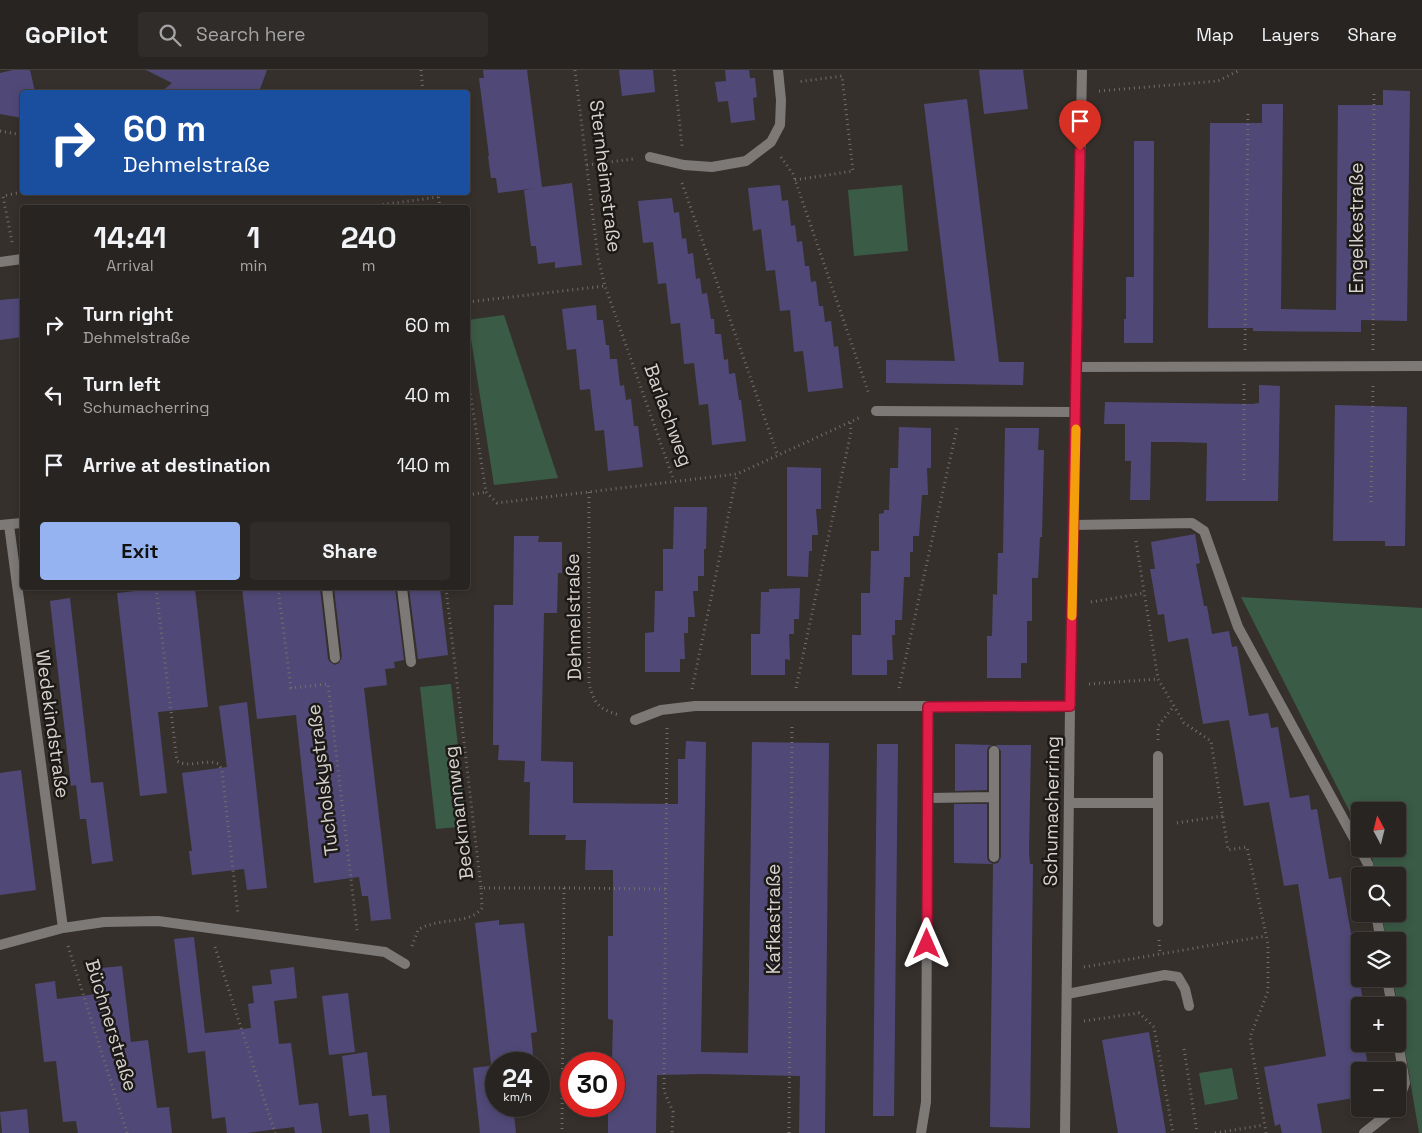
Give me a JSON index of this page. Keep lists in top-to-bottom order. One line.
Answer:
{"streets":{"street":["Wedekindstraße","Schumacherring"],"path":["Sternheimstraße","Engelkestraße","Barlachweg","Dehmelstraße","Tucholskystraße","Beckmannweg","Kafkastraße","Büchnerstraße"]},"crossings":[["Sternheimstraße","Barlachweg"],["Wedekindstraße","Büchnerstraße"]],"north":"top","page":{"header":"GoPilot","search":"Search here","nav":["Map","Layers","Share"],"turn":["60 m","Dehmelstraße"],"eta":["14:41","Arrival","1","min","240","m"],"list":[{"name":"Turn right","note":"Dehmelstraße","value":"60 m"},{"name":"Turn left","note":"Schumacherring","value":"40 m"},{"name":"Arrive at destination","value":"140 m"}],"buttons":["Exit","Share"],"map_buttons":["+","−"],"speed":"24 km/h","limit":"30"}}
